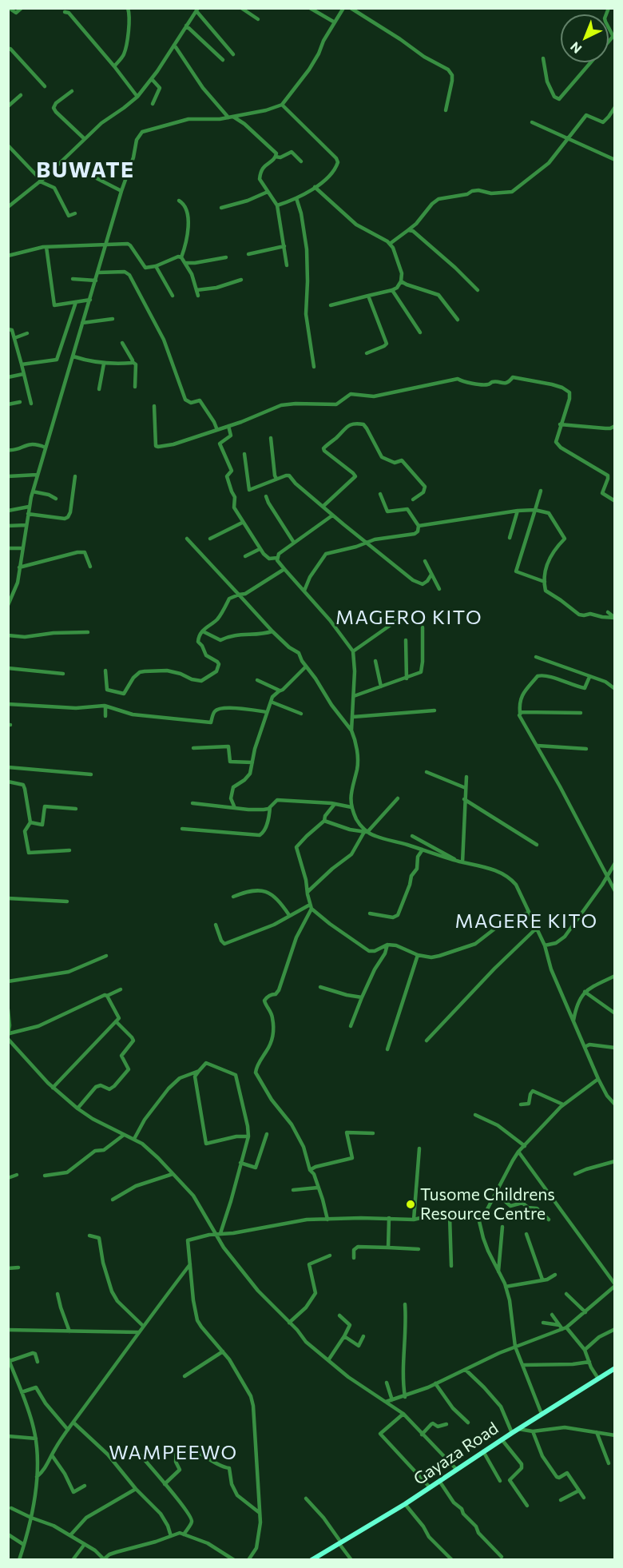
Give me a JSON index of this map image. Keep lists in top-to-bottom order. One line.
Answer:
{"streets":{"main road":["Gayaza Road"]},"districts":["BUWATE","MAGERO KITO","MAGERE KITO","WAMPEEWO"],"places":["Tusome Childrens Resource Centre"],"north":"bottom left"}
